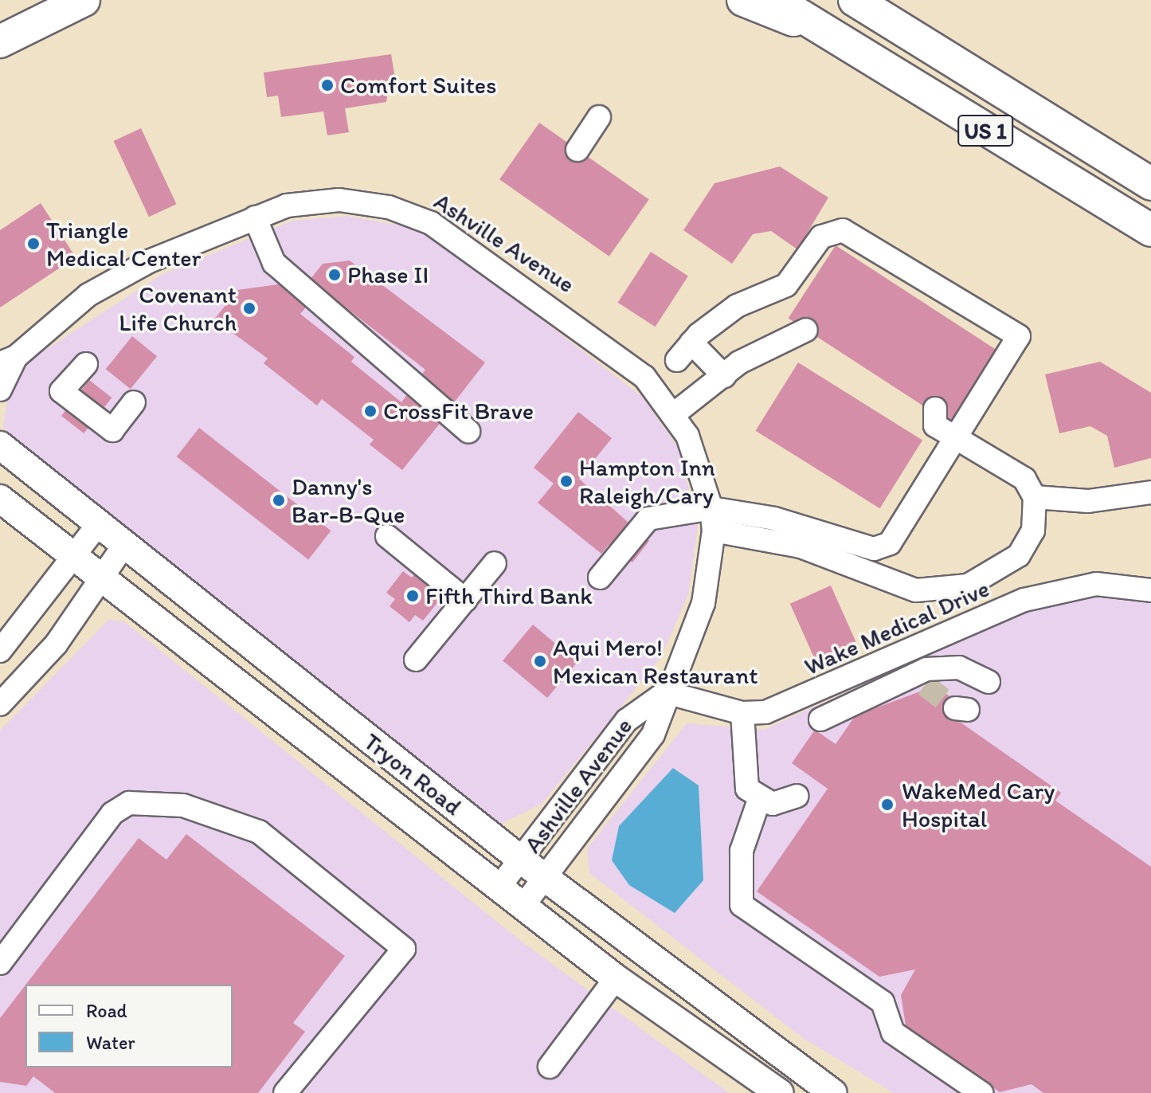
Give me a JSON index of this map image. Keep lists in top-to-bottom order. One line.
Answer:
{"streets":{"highway":["US 1"],"main road":["Tryon Road"],"street":["Ashville Avenue","Wake Medical Drive"]},"crossings":[["Ashville Avenue","Wake Medical Drive"],["Ashville Avenue","Tryon Road"]],"places":["Comfort Suites","Triangle Medical Center","Phase II","Covenant Life Church","CrossFit Brave","Hampton Inn Raleigh/Cary","Danny's Bar-B-Que","Fifth Third Bank","Aqui Mero! Mexican Restaurant","WakeMed Cary Hospital"],"legend":["Road","Water"]}
